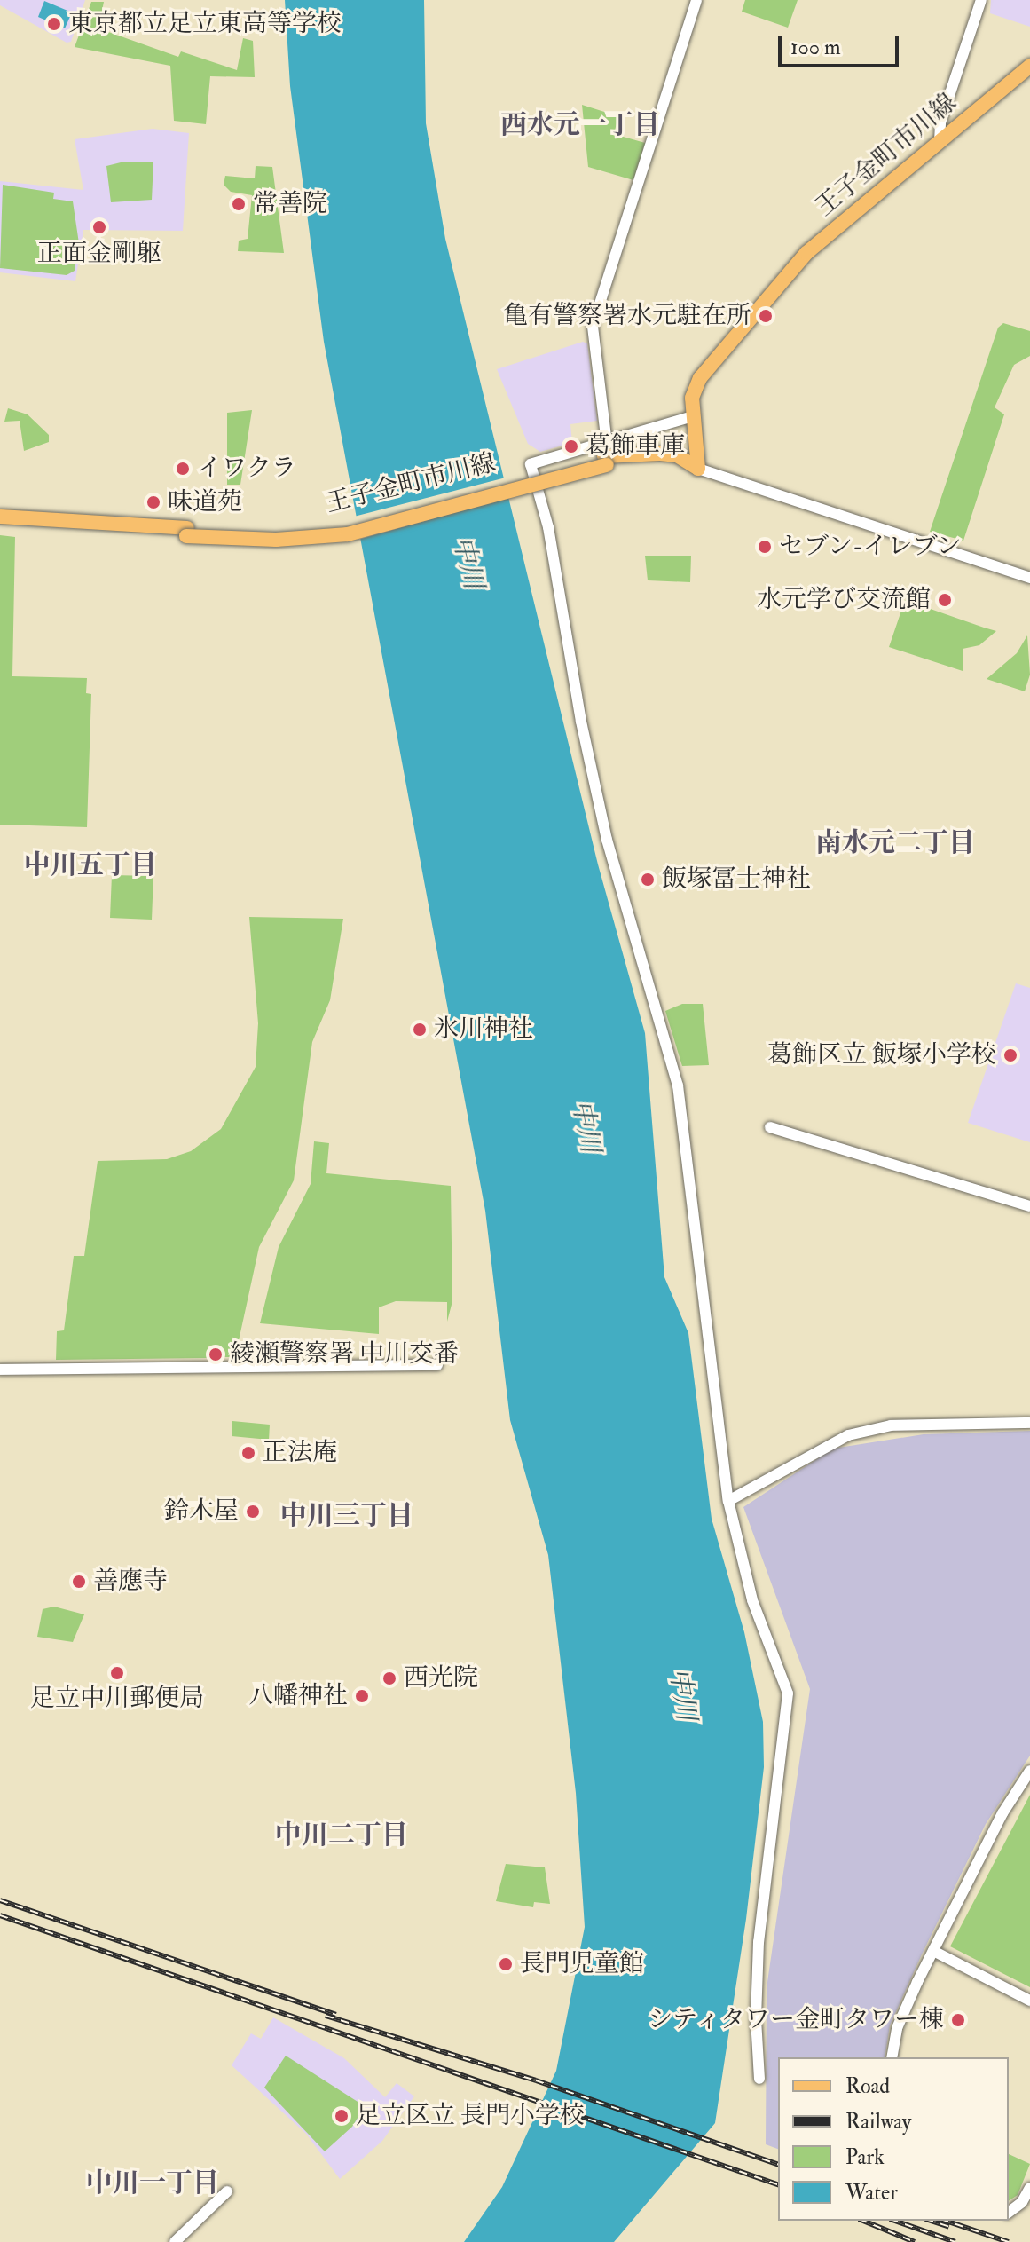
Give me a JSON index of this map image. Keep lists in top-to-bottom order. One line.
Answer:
{"streets":{"main road":["王子金町市川線"]},"districts":["西水元一丁目","南水元二丁目","中川五丁目","中川三丁目","中川二丁目","中川一丁目"],"water":["中川"],"places":["東京都立足立東高等学校","常善院","正面金剛躯","亀有警察署水元駐在所","葛飾車庫","イワクラ","味道苑","セブン-イレブン","水元学び交流館","飯塚冨士神社","氷川神社","葛飾区立 飯塚小学校","綾瀬警察署 中川交番","正法庵","鈴木屋","善應寺","足立中川郵便局","西光院","八幡神社","長門児童館","シティタワー金町タワー棟","足立区立 長門小学校"],"legend":["Road","Railway","Park","Water"],"scale_bar":"100 m"}
